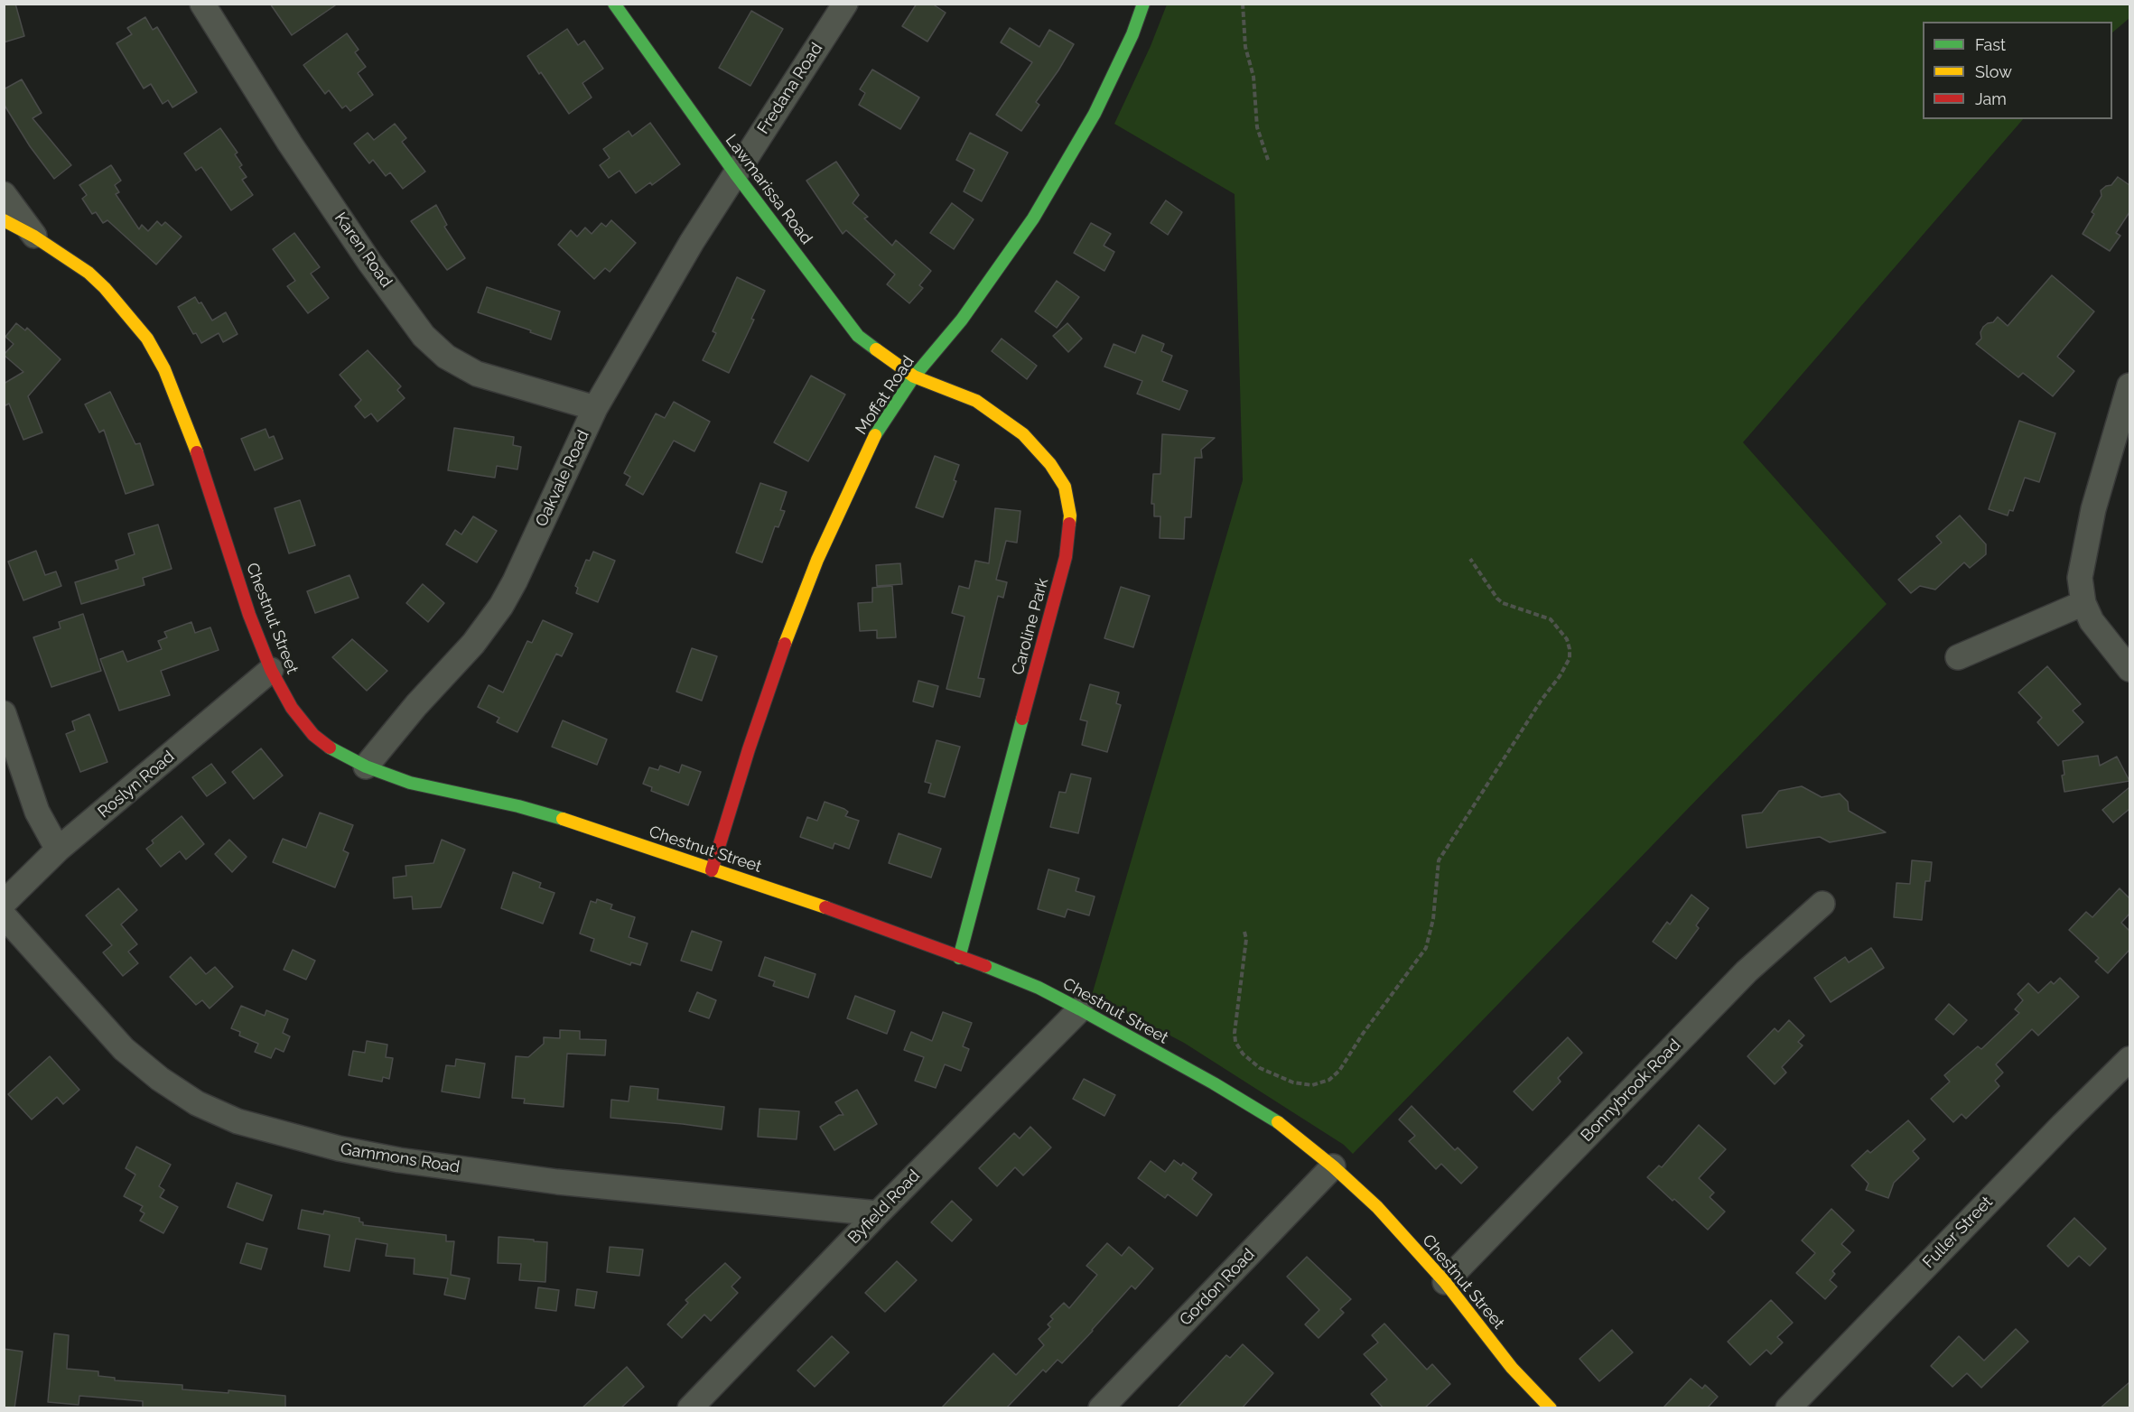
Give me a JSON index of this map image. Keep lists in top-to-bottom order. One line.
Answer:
{"streets":{"street":["Fredana Road","Lawmarissa Road","Karen Road","Moffat Road","Oakvale Road","Chestnut Street","Caroline Park","Roslyn Road","Bonnybrook Road","Gammons Road","Byfield Road","Fuller Street","Gordon Road"]},"crossings":[["Fredana Road","Lawmarissa Road"],["Fredana Road","Oakvale Road"],["Lawmarissa Road","Moffat Road"],["Lawmarissa Road","Oakvale Road"],["Lawmarissa Road","Caroline Park"],["Karen Road","Oakvale Road"],["Moffat Road","Chestnut Street"],["Moffat Road","Caroline Park"],["Oakvale Road","Chestnut Street"],["Chestnut Street","Caroline Park"],["Chestnut Street","Roslyn Road"],["Chestnut Street","Bonnybrook Road"],["Chestnut Street","Byfield Road"],["Chestnut Street","Gordon Road"],["Gammons Road","Byfield Road"]],"legend":["Fast","Slow","Jam"]}
